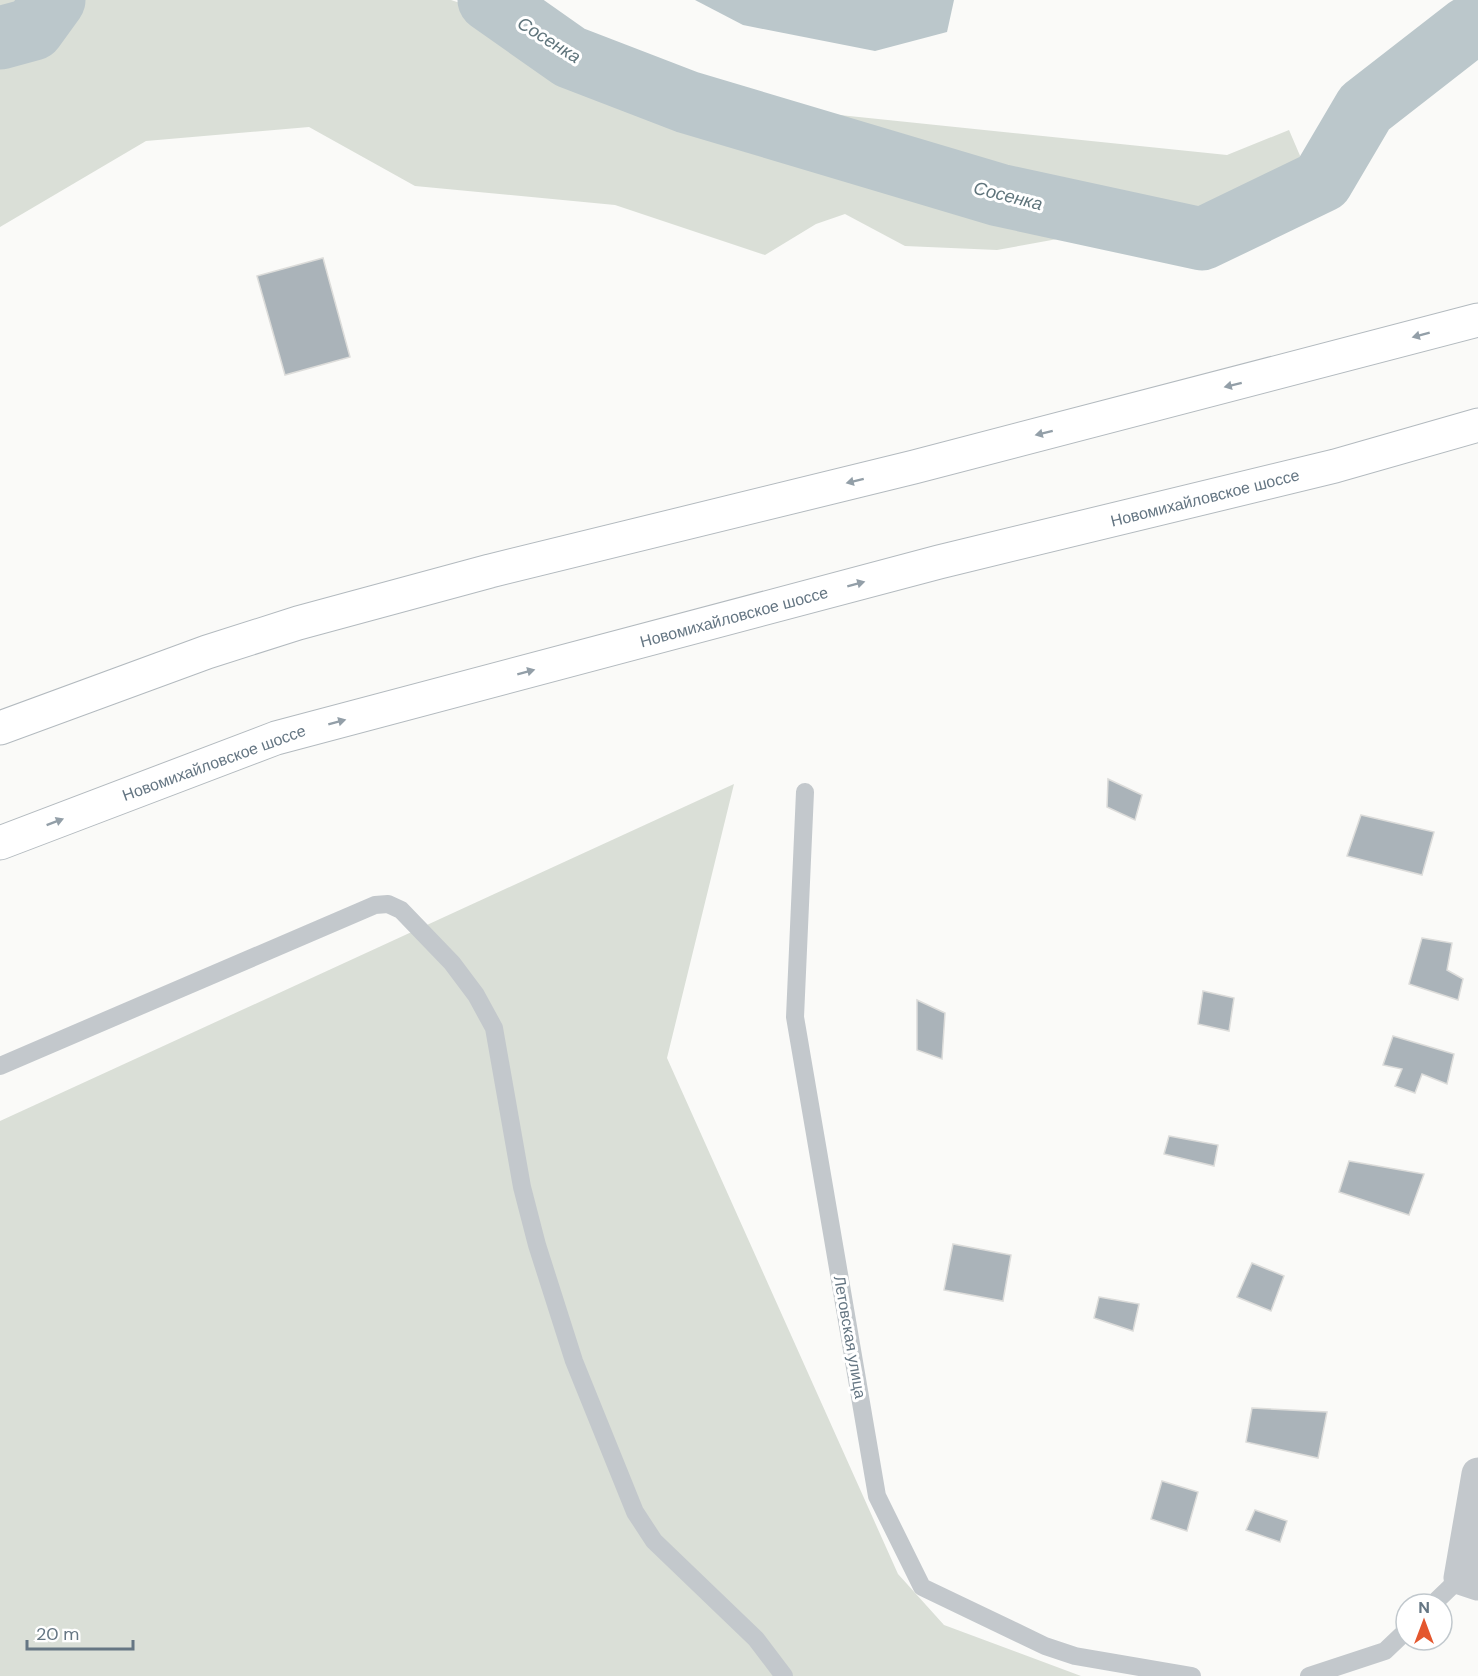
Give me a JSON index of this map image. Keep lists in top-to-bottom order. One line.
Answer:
{"streets":{"main road":["Новомихайловское шоссе"],"lane":["Летовская улица"]},"water":["Сосенка"],"scale_bar":"20 m","north":"top"}
